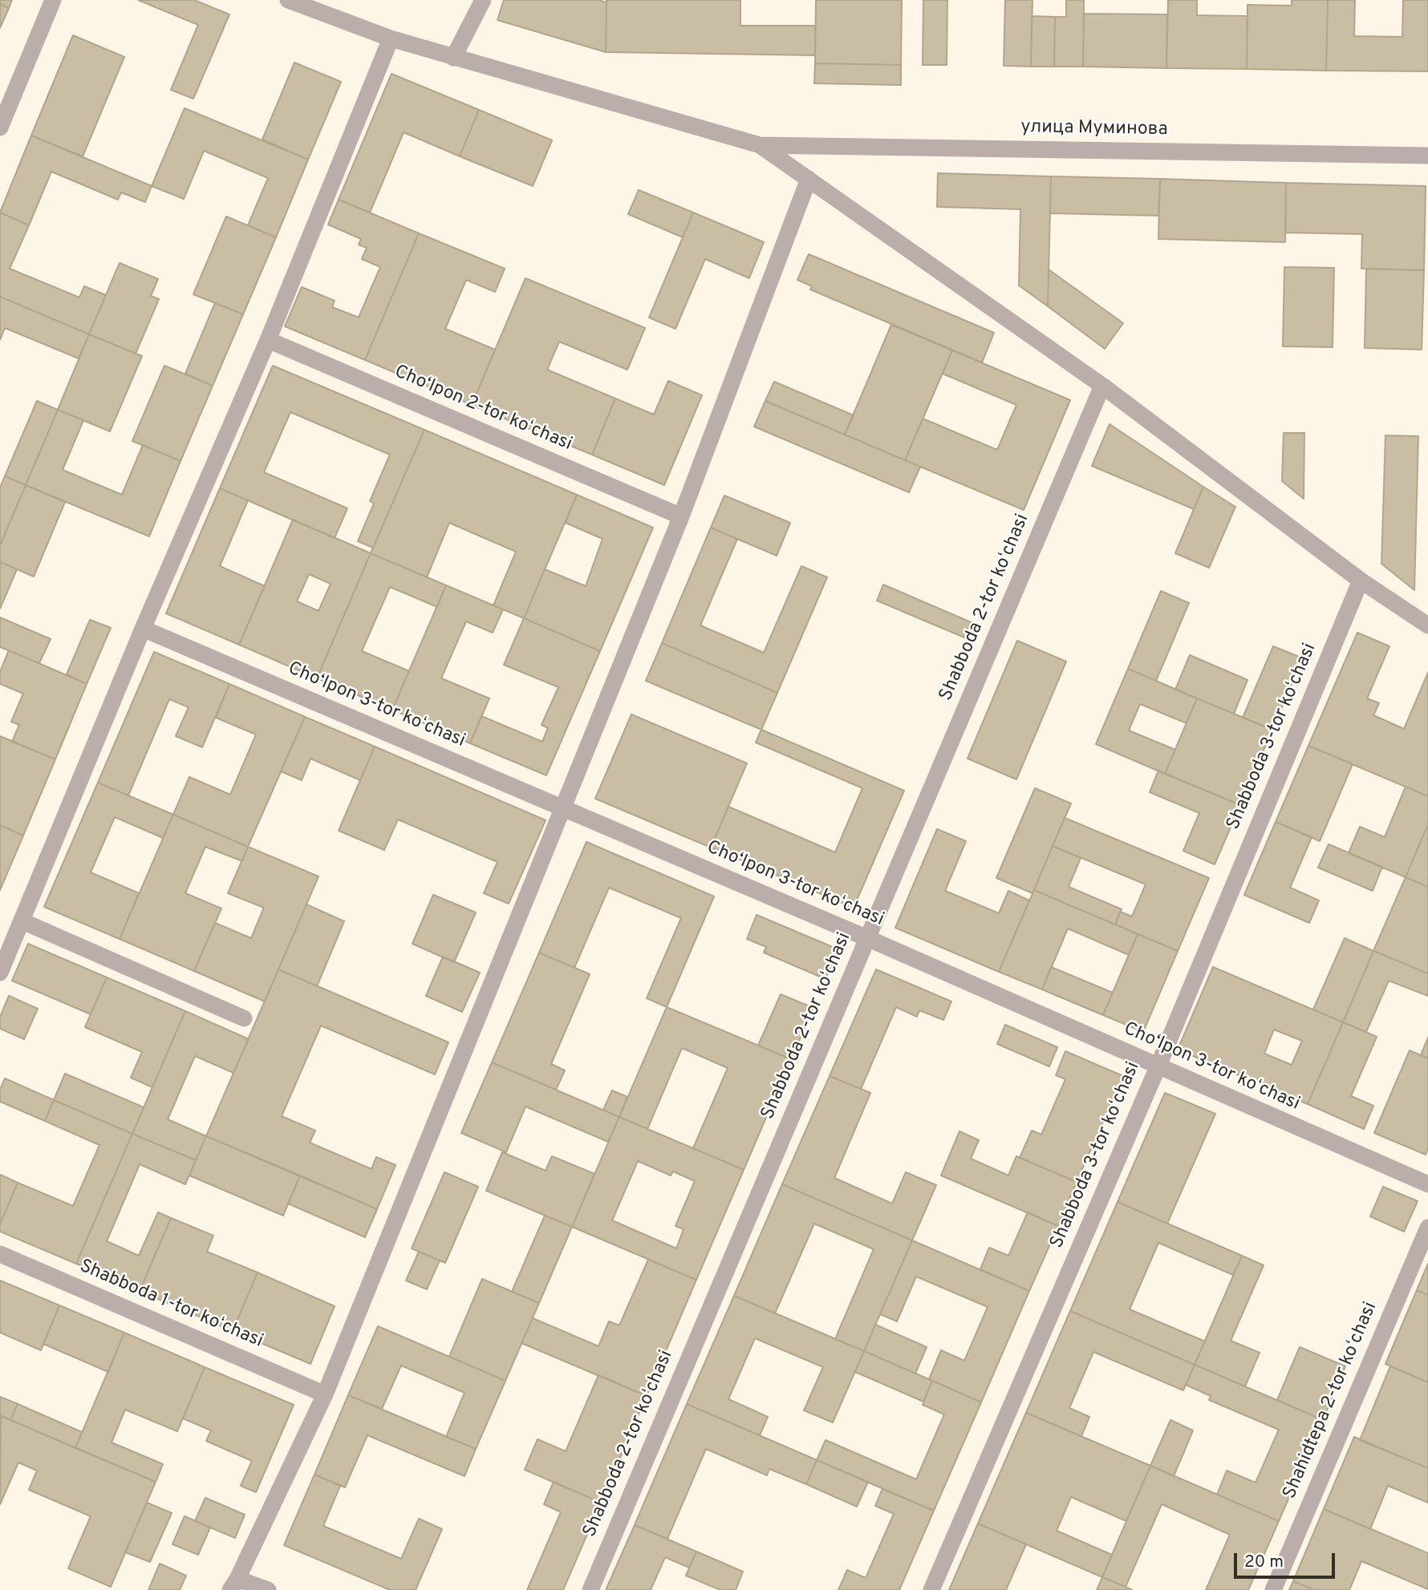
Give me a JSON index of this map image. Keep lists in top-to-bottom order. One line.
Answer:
{"streets":{"street":["улица Муминова","Cho‘lpon 2-tor koʻchasi","Shabboda 2-tor koʻchasi","Cho‘lpon 3-tor koʻchasi","Shabboda 3-tor koʻchasi","Shabboda 1-tor koʻchasi","Shahidtepa 2-tor koʻchasi"]},"crossings":[["Shabboda 2-tor koʻchasi","Cho‘lpon 3-tor koʻchasi"],["Cho‘lpon 3-tor koʻchasi","Shabboda 3-tor koʻchasi"]],"scale_bar":"20 m"}
